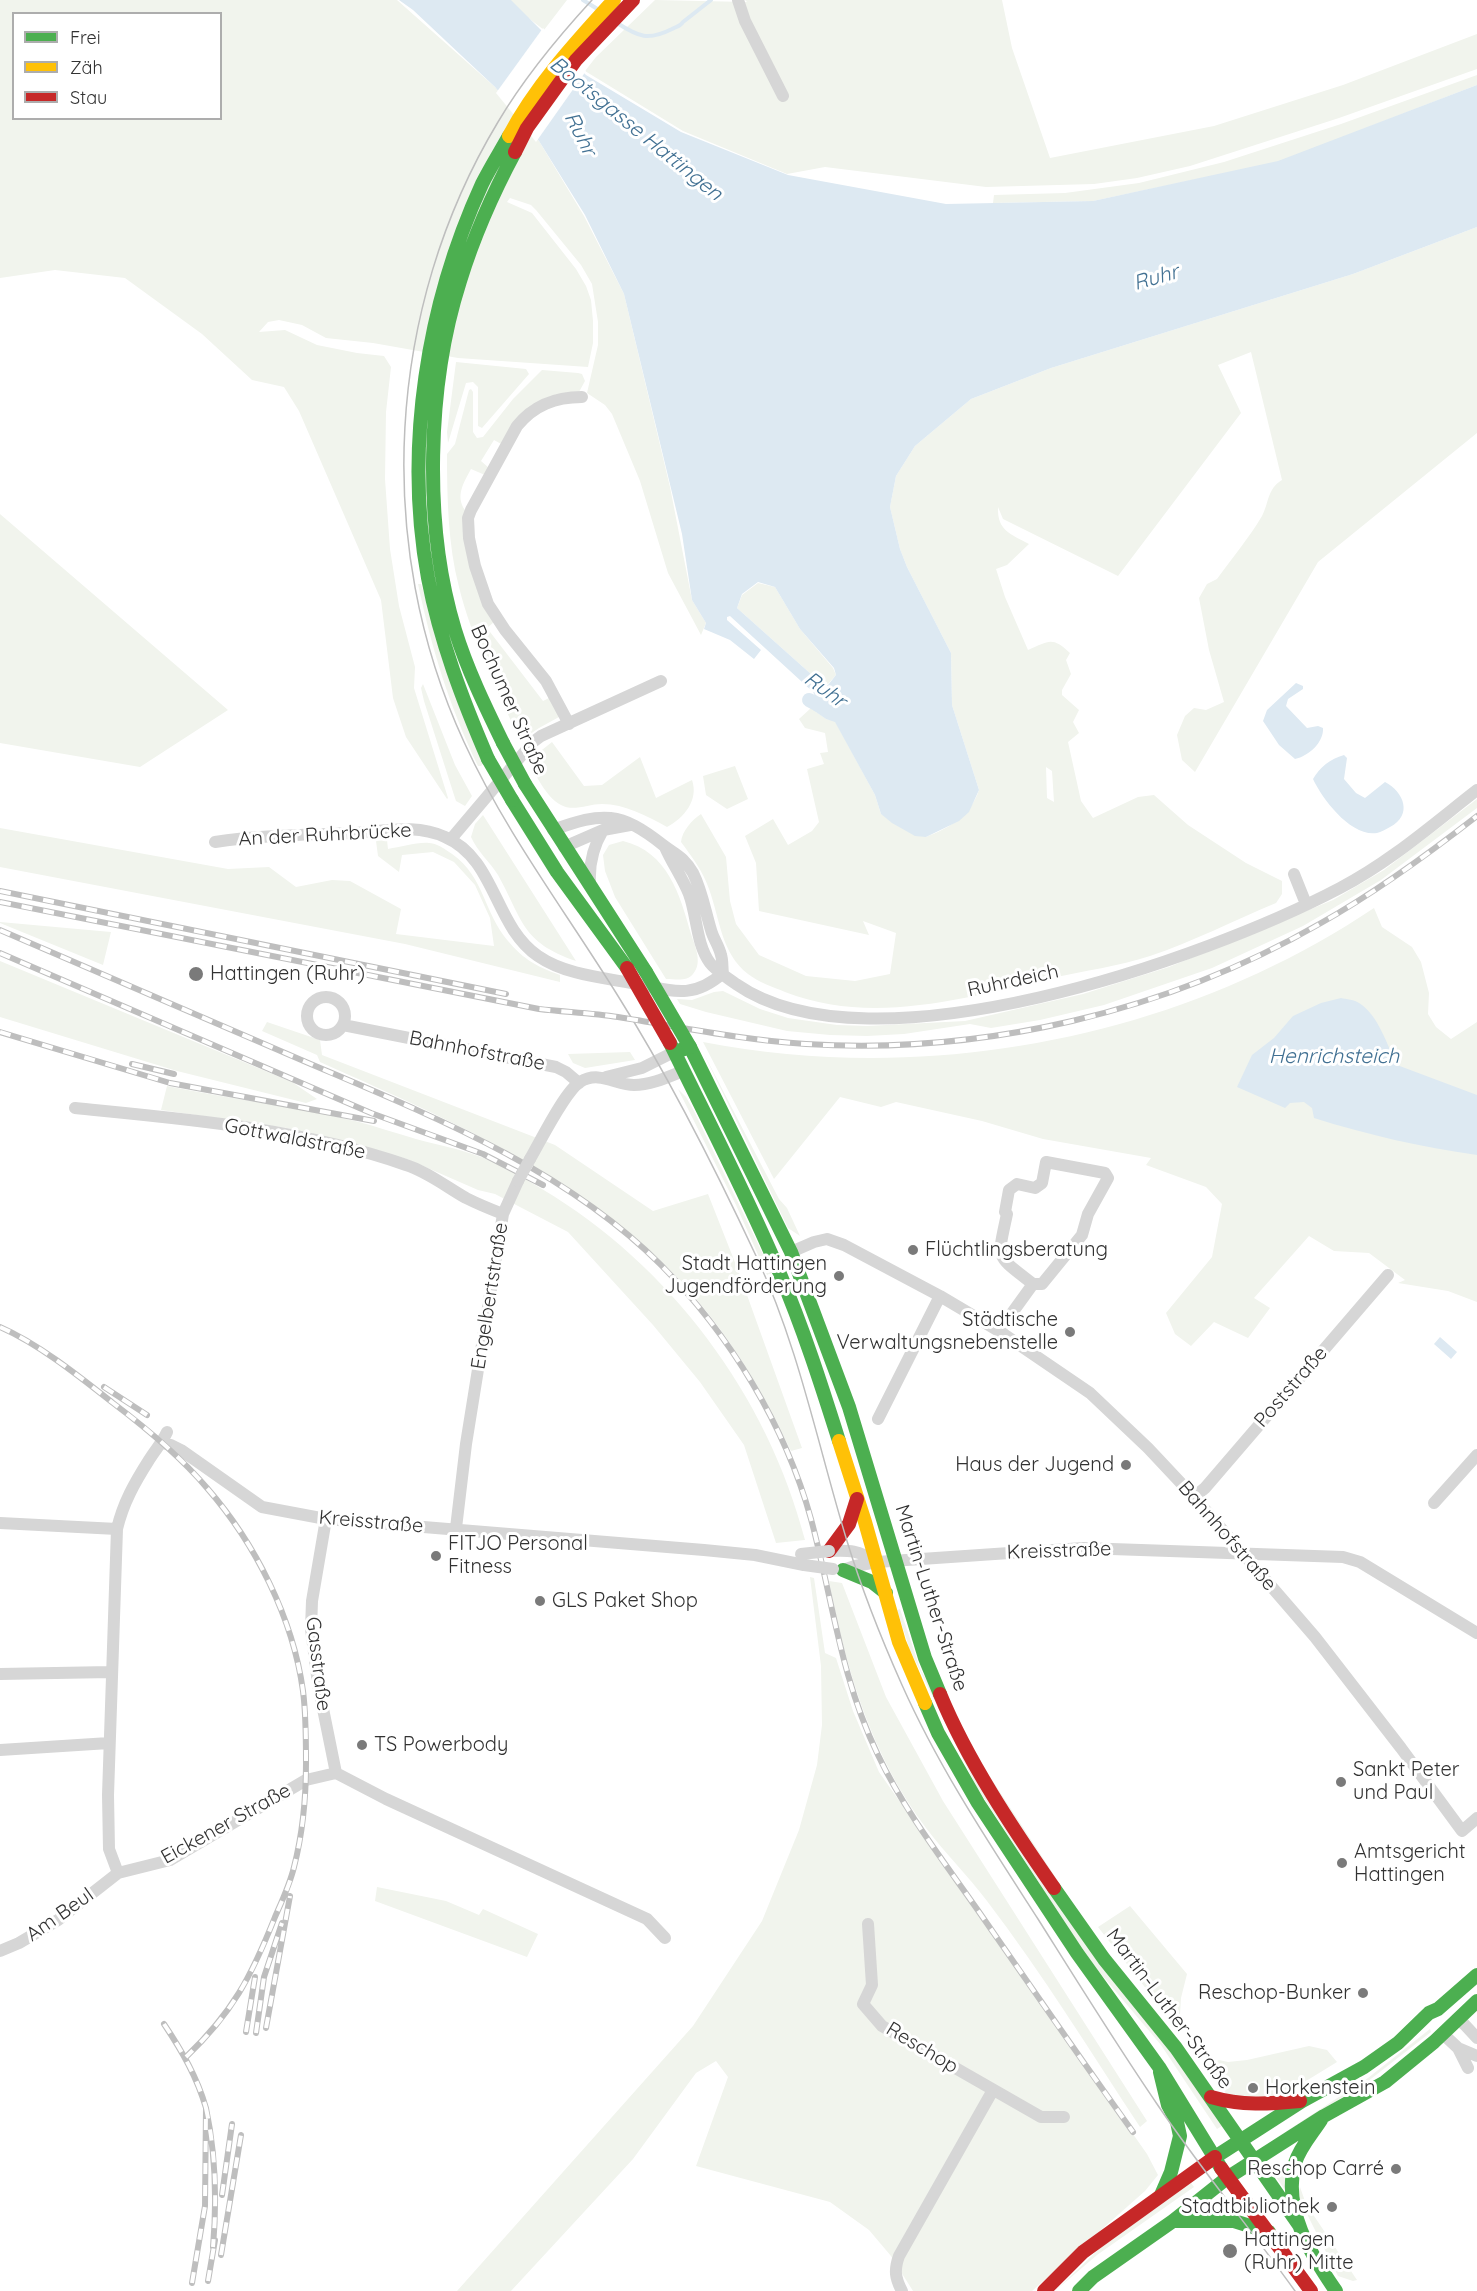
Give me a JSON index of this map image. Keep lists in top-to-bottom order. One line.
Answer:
{"streets":{"main road":["Bochumer Straße","Ruhrdeich","Martin-Luther-Straße"],"street":["An der Ruhrbrücke","Bahnhofstraße","Gottwaldstraße","Engelbertstraße","Poststraße","Kreisstraße","Gasstraße","Eickener Straße","Am Beul","Reschop"]},"crossings":[["Bochumer Straße","Ruhrdeich"],["Bochumer Straße","Martin-Luther-Straße"],["An der Ruhrbrücke","Ruhrdeich"],["Bahnhofstraße","Engelbertstraße"],["Bahnhofstraße","Poststraße"],["Bahnhofstraße","Kreisstraße"],["Bahnhofstraße","Martin-Luther-Straße"],["Gottwaldstraße","Engelbertstraße"],["Engelbertstraße","Kreisstraße"],["Kreisstraße","Martin-Luther-Straße"],["Kreisstraße","Gasstraße"],["Gasstraße","Eickener Straße"],["Eickener Straße","Am Beul"]],"water":["Bootsgasse Hattingen","Ruhr","Henrichsteich"],"places":["Hattingen (Ruhr)","Flüchtlingsberatung","Stadt Hattingen Jugendförderung","Städtische Verwaltungsnebenstelle","Haus der Jugend","FITJO Personal Fitness","GLS Paket Shop","TS Powerbody","Sankt Peter und Paul","Amtsgericht Hattingen","Reschop-Bunker","Horkenstein","Reschop Carré","Stadtbibliothek","Hattingen (Ruhr) Mitte"],"legend":["Frei","Zäh","Stau"]}
